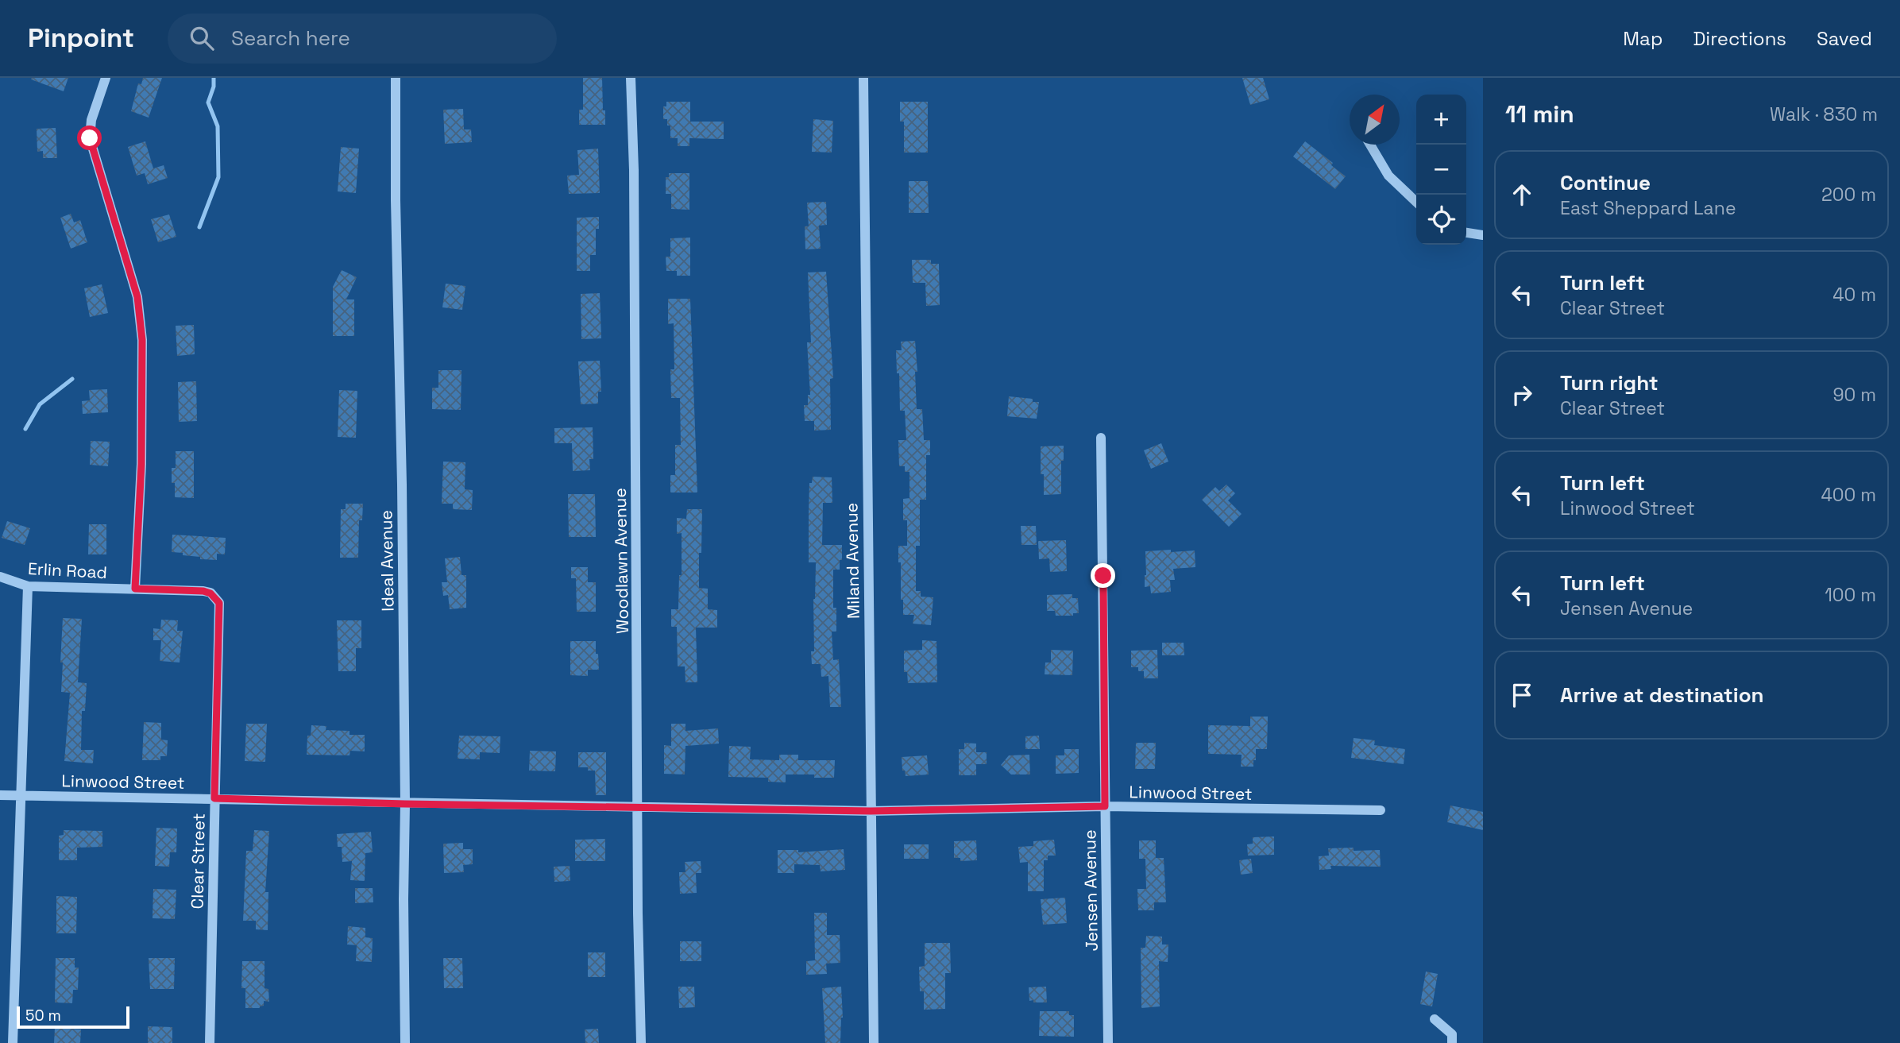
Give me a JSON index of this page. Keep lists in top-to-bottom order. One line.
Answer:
{"streets":{"street":["Ideal Avenue","Woodlawn Avenue","Miland Avenue","Erlin Road","Linwood Street","Clear Street","Jensen Avenue"]},"crossings":[["Ideal Avenue","Linwood Street"],["Woodlawn Avenue","Linwood Street"],["Miland Avenue","Linwood Street"],["Erlin Road","Clear Street"],["Linwood Street","Clear Street"],["Linwood Street","Jensen Avenue"]],"scale_bar":"50 m","north":"top right","page":{"header":"Pinpoint","search":"Search here","nav":["Map","Directions","Saved"],"heading":["11 min","Walk · 830 m"],"map_buttons":["+","−"],"list":[["Continue","East Sheppard Lane","200 m"],["Turn left","Clear Street","40 m"],["Turn right","Clear Street","90 m"],["Turn left","Linwood Street","400 m"],["Turn left","Jensen Avenue","100 m"],"Arrive at destination"],"scale":"50 m"}}
